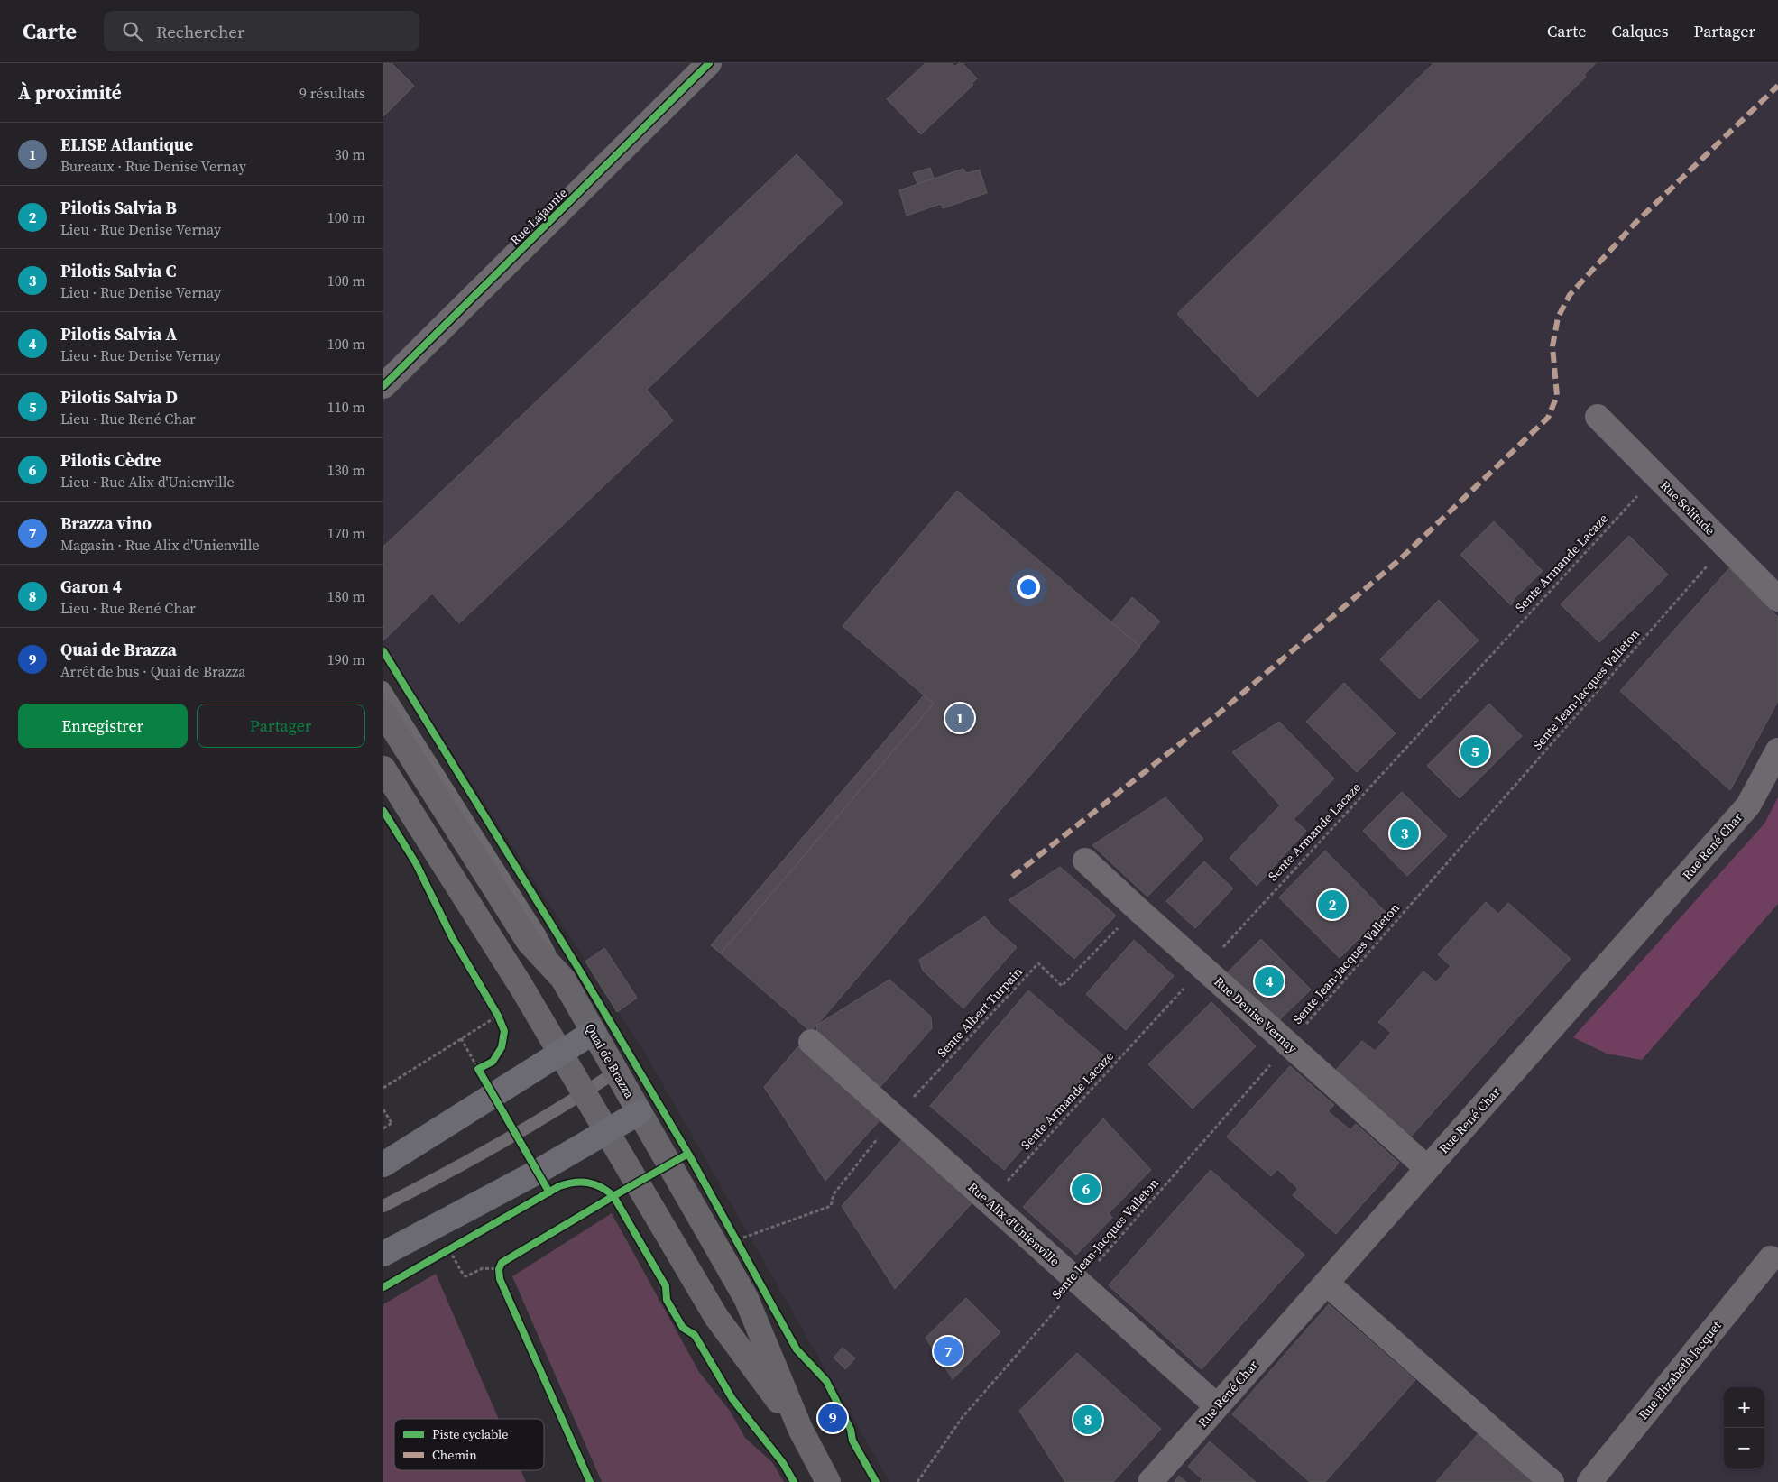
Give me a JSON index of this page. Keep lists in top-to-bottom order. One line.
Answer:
{"streets":{"main road":["Quai de Brazza"],"street":["Rue Lajaunie","Rue Solitude","Rue René Char","Rue Denise Vernay","Rue Alix d'Unienville","Rue Elizabeth Jacquet"],"path":["Sente Armande Lacaze","Sente Jean-Jacques Valleton","Sente Albert Turpain"]},"crossings":[["Rue Solitude","Sente Armande Lacaze"],["Rue Solitude","Sente Jean-Jacques Valleton"],["Sente Armande Lacaze","Rue Denise Vernay"],["Sente Armande Lacaze","Rue Alix d'Unienville"],["Sente Jean-Jacques Valleton","Rue Denise Vernay"],["Sente Jean-Jacques Valleton","Rue Alix d'Unienville"],["Rue René Char","Rue Denise Vernay"],["Rue René Char","Rue Alix d'Unienville"],["Sente Albert Turpain","Rue Denise Vernay"],["Sente Albert Turpain","Rue Alix d'Unienville"]],"legend":["Piste cyclable","Chemin"],"page":{"header":"Carte","search":"Rechercher","nav":["Carte","Calques","Partager"],"heading":["À proximité","9 résultats"],"list":[{"mark":"1","name":"ELISE Atlantique","note":"Bureaux · Rue Denise Vernay","value":"30 m"},{"mark":"2","name":"Pilotis Salvia B","note":"Lieu · Rue Denise Vernay","value":"100 m"},{"mark":"3","name":"Pilotis Salvia C","note":"Lieu · Rue Denise Vernay","value":"100 m"},{"mark":"4","name":"Pilotis Salvia A","note":"Lieu · Rue Denise Vernay","value":"100 m"},{"mark":"5","name":"Pilotis Salvia D","note":"Lieu · Rue René Char","value":"110 m"},{"mark":"6","name":"Pilotis Cèdre","note":"Lieu · Rue Alix d'Unienville","value":"130 m"},{"mark":"7","name":"Brazza vino","note":"Magasin · Rue Alix d'Unienville","value":"170 m"},{"mark":"8","name":"Garon 4","note":"Lieu · Rue René Char","value":"180 m"},{"mark":"9","name":"Quai de Brazza","note":"Arrêt de bus · Quai de Brazza","value":"190 m"}],"buttons":["Enregistrer","Partager"],"pins":["1","5","3","2","4","6","7","9","8"],"map_buttons":["+","−"]}}
